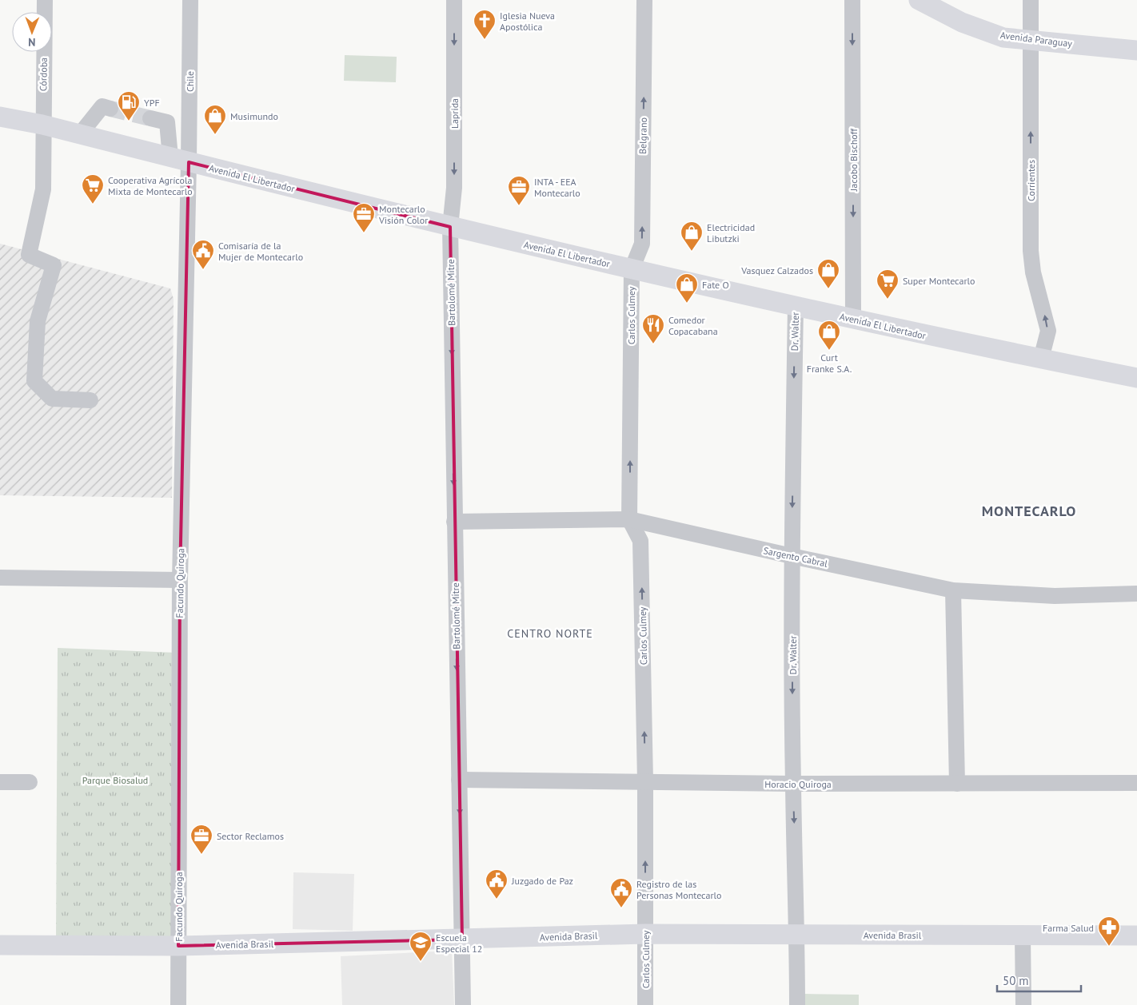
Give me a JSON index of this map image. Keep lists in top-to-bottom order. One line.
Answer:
{"streets":{"main road":["Avenida Paraguay","Avenida El Libertador","Avenida Brasil"],"street":["Córdoba","Chile","Laprida","Belgrano","Jacobo Bischoff","Corrientes","Bartolomé Mitre","Carlos Culmey","Dr. Walter","Sargento Cabral","Facundo Quiroga","Horacio Quiroga"]},"crossings":[["Avenida Paraguay","Corrientes"],["Córdoba","Avenida El Libertador"],["Chile","Avenida El Libertador"],["Chile","Facundo Quiroga"],["Laprida","Avenida El Libertador"],["Laprida","Bartolomé Mitre"],["Belgrano","Avenida El Libertador"],["Belgrano","Carlos Culmey"],["Jacobo Bischoff","Avenida El Libertador"],["Avenida El Libertador","Corrientes"],["Avenida El Libertador","Bartolomé Mitre"],["Avenida El Libertador","Carlos Culmey"],["Avenida El Libertador","Dr. Walter"],["Avenida El Libertador","Facundo Quiroga"],["Bartolomé Mitre","Sargento Cabral"],["Bartolomé Mitre","Horacio Quiroga"],["Bartolomé Mitre","Avenida Brasil"],["Carlos Culmey","Sargento Cabral"],["Carlos Culmey","Horacio Quiroga"],["Carlos Culmey","Avenida Brasil"],["Dr. Walter","Sargento Cabral"],["Dr. Walter","Horacio Quiroga"],["Dr. Walter","Avenida Brasil"],["Facundo Quiroga","Avenida Brasil"]],"one_way":["Laprida","Belgrano","Jacobo Bischoff","Corrientes","Bartolomé Mitre","Carlos Culmey","Dr. Walter"],"districts":["MONTECARLO","CENTRO NORTE"],"parks":["Parque Biosalud"],"places":{"church":["Iglesia Nueva Apostólica"],"fuel station":["YPF"],"shop":["Musimundo","Electricidad Libutzki","Vasquez Calzados","Fate O","Curt Franke S.A."],"supermarket":["Cooperativa Agrícola Mixta de Montecarlo","Super Montecarlo"],"office":["INTA - EEA Montecarlo","Montecarlo Visión Color","Sector Reclamos"],"public building":["Comisaría de la Mujer de Montecarlo","Juzgado de Paz","Registro de las Personas Montecarlo"],"restaurant":["Comedor Copacabana"],"pharmacy":["Farma Salud"],"school or university":["Escuela Especial 12"]},"scale_bar":"50 m","north":"bottom"}
